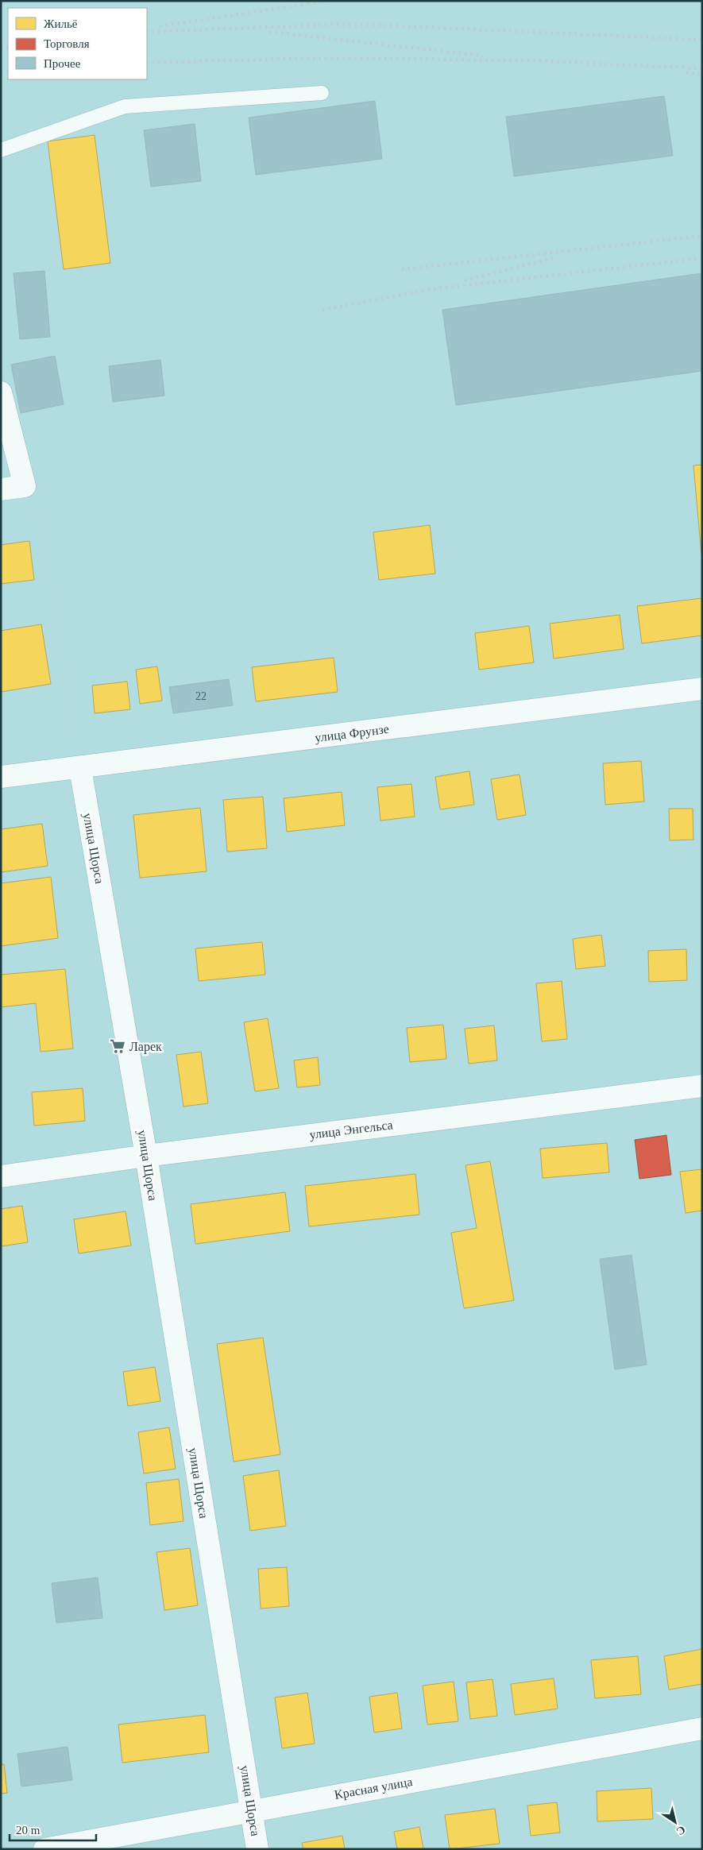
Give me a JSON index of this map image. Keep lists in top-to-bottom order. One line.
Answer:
{"streets":{"street":["улица Фрунзе","улица Щорса","улица Энгельса","Красная улица"]},"crossings":[["улица Фрунзе","улица Щорса"],["улица Щорса","улица Энгельса"],["улица Щорса","Красная улица"]],"places":{"supermarket":["Ларек"]},"house_numbers":["22"],"legend":["Жильё","Торговля","Прочее"],"scale_bar":"20 m","north":"bottom right"}
